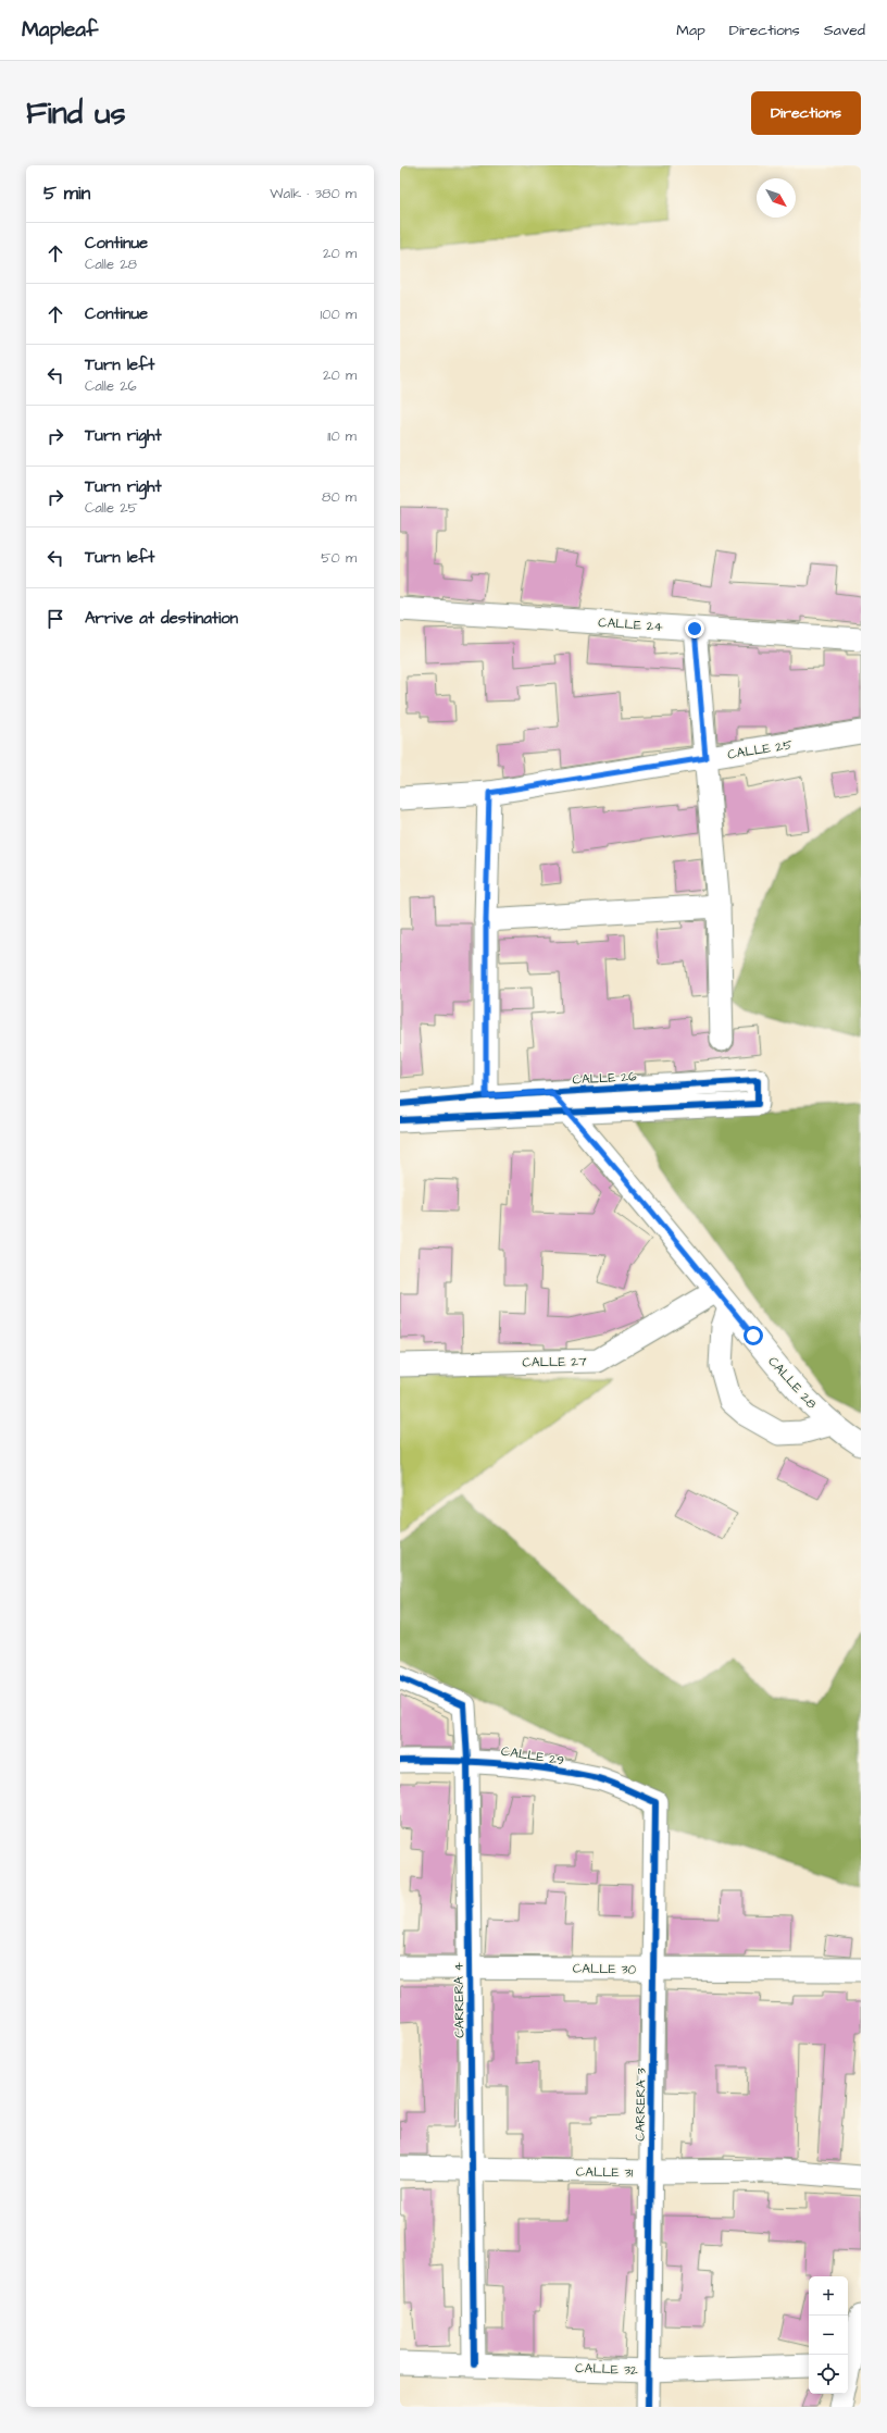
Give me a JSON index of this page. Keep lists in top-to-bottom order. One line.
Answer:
{"streets":{"street":["CALLE 24","CALLE 25","CALLE 26","CALLE 27","CALLE 28","CALLE 29","CALLE 30","CARRERA 4","CARRERA 3","CALLE 31","CALLE 32"]},"crossings":[["CALLE 26","CALLE 28"],["CALLE 27","CALLE 28"],["CALLE 29","CARRERA 4"],["CALLE 29","CARRERA 3"],["CALLE 30","CARRERA 4"],["CALLE 30","CARRERA 3"],["CARRERA 4","CALLE 31"],["CARRERA 4","CALLE 32"],["CARRERA 3","CALLE 31"],["CARRERA 3","CALLE 32"]],"north":"bottom right","page":{"header":"Mapleaf","nav":["Map","Directions","Saved"],"buttons":"Directions","title":"Find us","heading":["5 min","Walk · 380 m"],"list":[["Continue","Calle 28","20 m"],["Continue","100 m"],["Turn left","Calle 26","20 m"],["Turn right","110 m"],["Turn right","Calle 25","80 m"],["Turn left","50 m"],"Arrive at destination"],"map_buttons":["+","−"]}}
